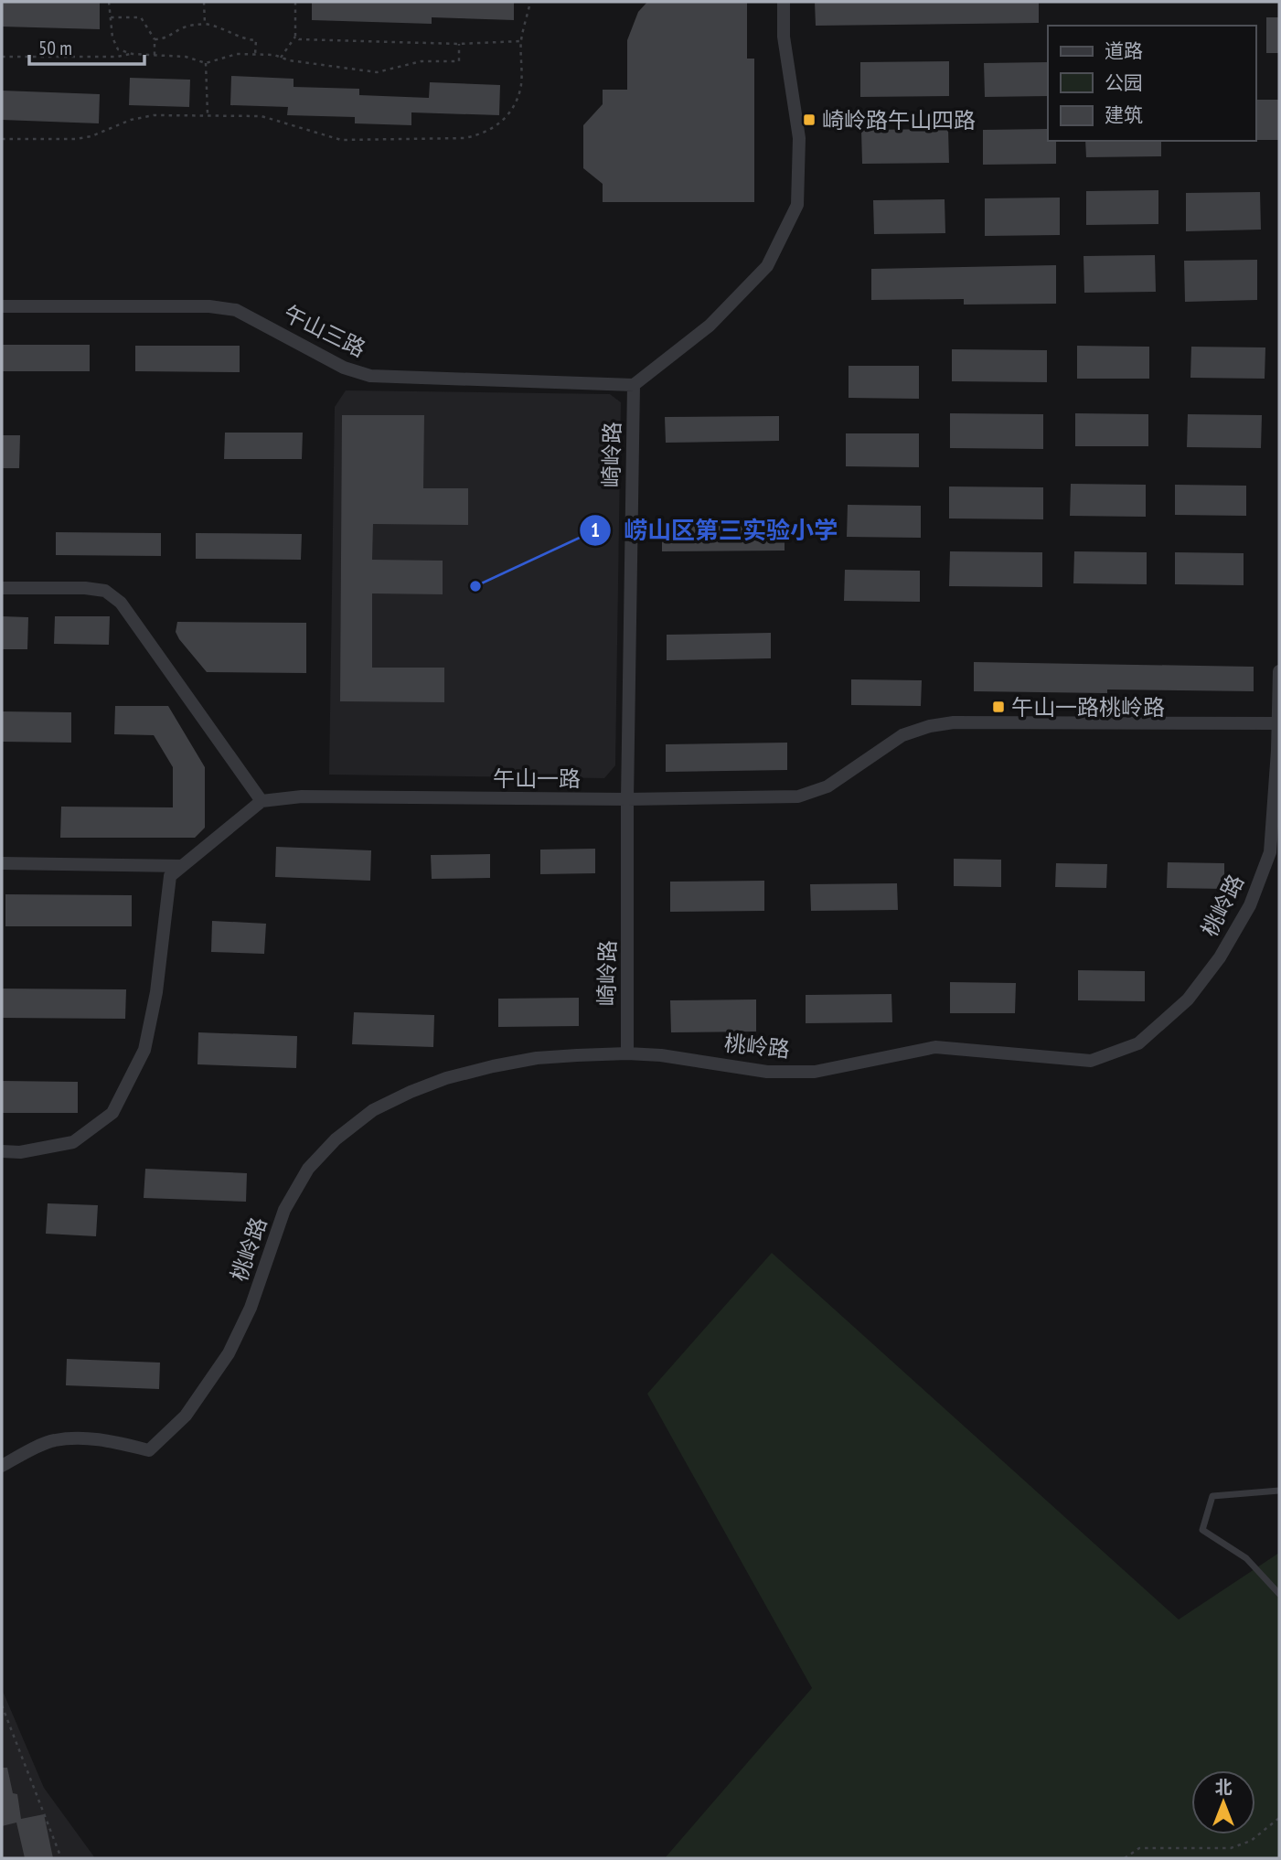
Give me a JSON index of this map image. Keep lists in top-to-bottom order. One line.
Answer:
{"streets":{"street":["午山三路","崎岭路","午山一路","桃岭路"]},"crossings":[["午山三路","崎岭路"],["崎岭路","午山一路"],["崎岭路","桃岭路"],["午山一路","桃岭路"]],"places":{"transit":["崎岭路午山四路","午山一路桃岭路"],"other":["崂山区第三实验小学"]},"legend":["道路","公园","建筑"],"scale_bar":"50 m","north":"top"}
